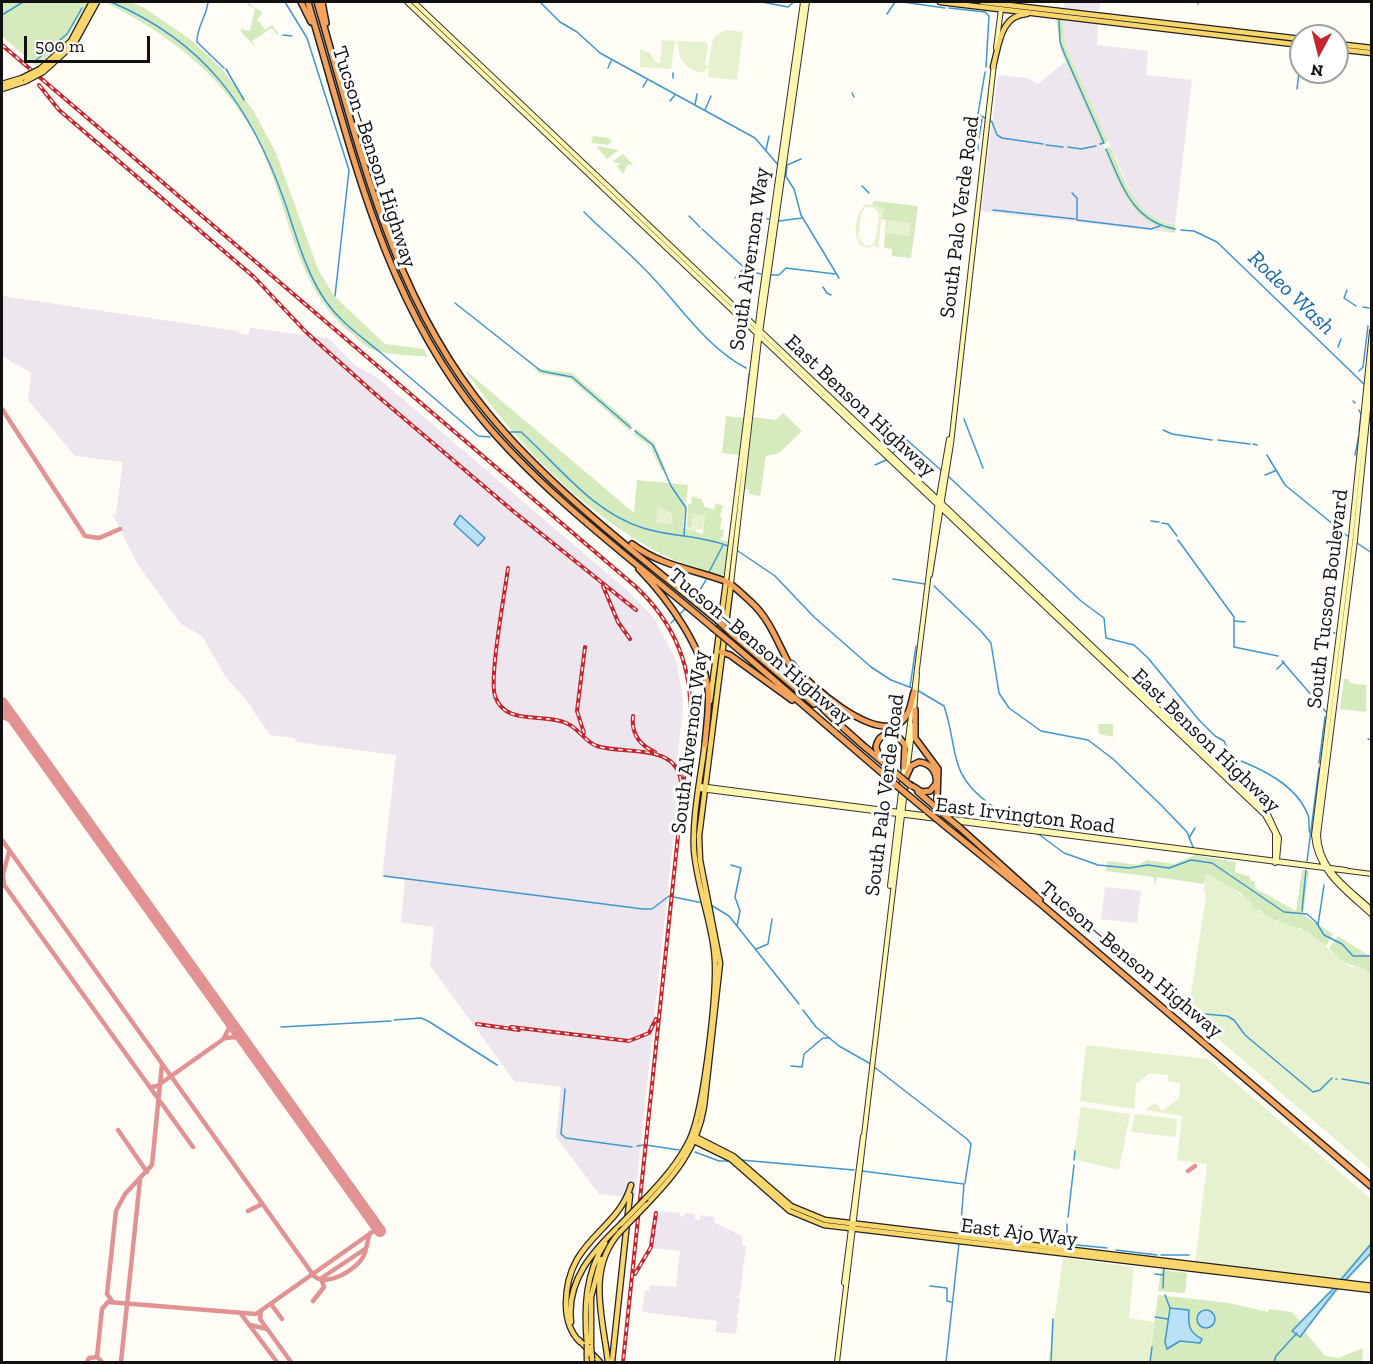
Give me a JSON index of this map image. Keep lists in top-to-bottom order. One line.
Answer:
{"streets":{"highway":["Tucson–Benson Highway"],"main road":["South Palo Verde Road","South Alvernon Way","East Benson Highway","South Tucson Boulevard","East Irvington Road","East Ajo Way"]},"crossings":[["Tucson–Benson Highway","South Palo Verde Road"],["South Palo Verde Road","East Benson Highway"],["South Palo Verde Road","East Irvington Road"],["South Palo Verde Road","East Ajo Way"],["South Alvernon Way","East Benson Highway"],["South Alvernon Way","East Irvington Road"],["South Alvernon Way","East Ajo Way"],["East Benson Highway","East Irvington Road"],["South Tucson Boulevard","East Irvington Road"]],"water":["Rodeo Wash"],"scale_bar":"500 m","north":"bottom"}
